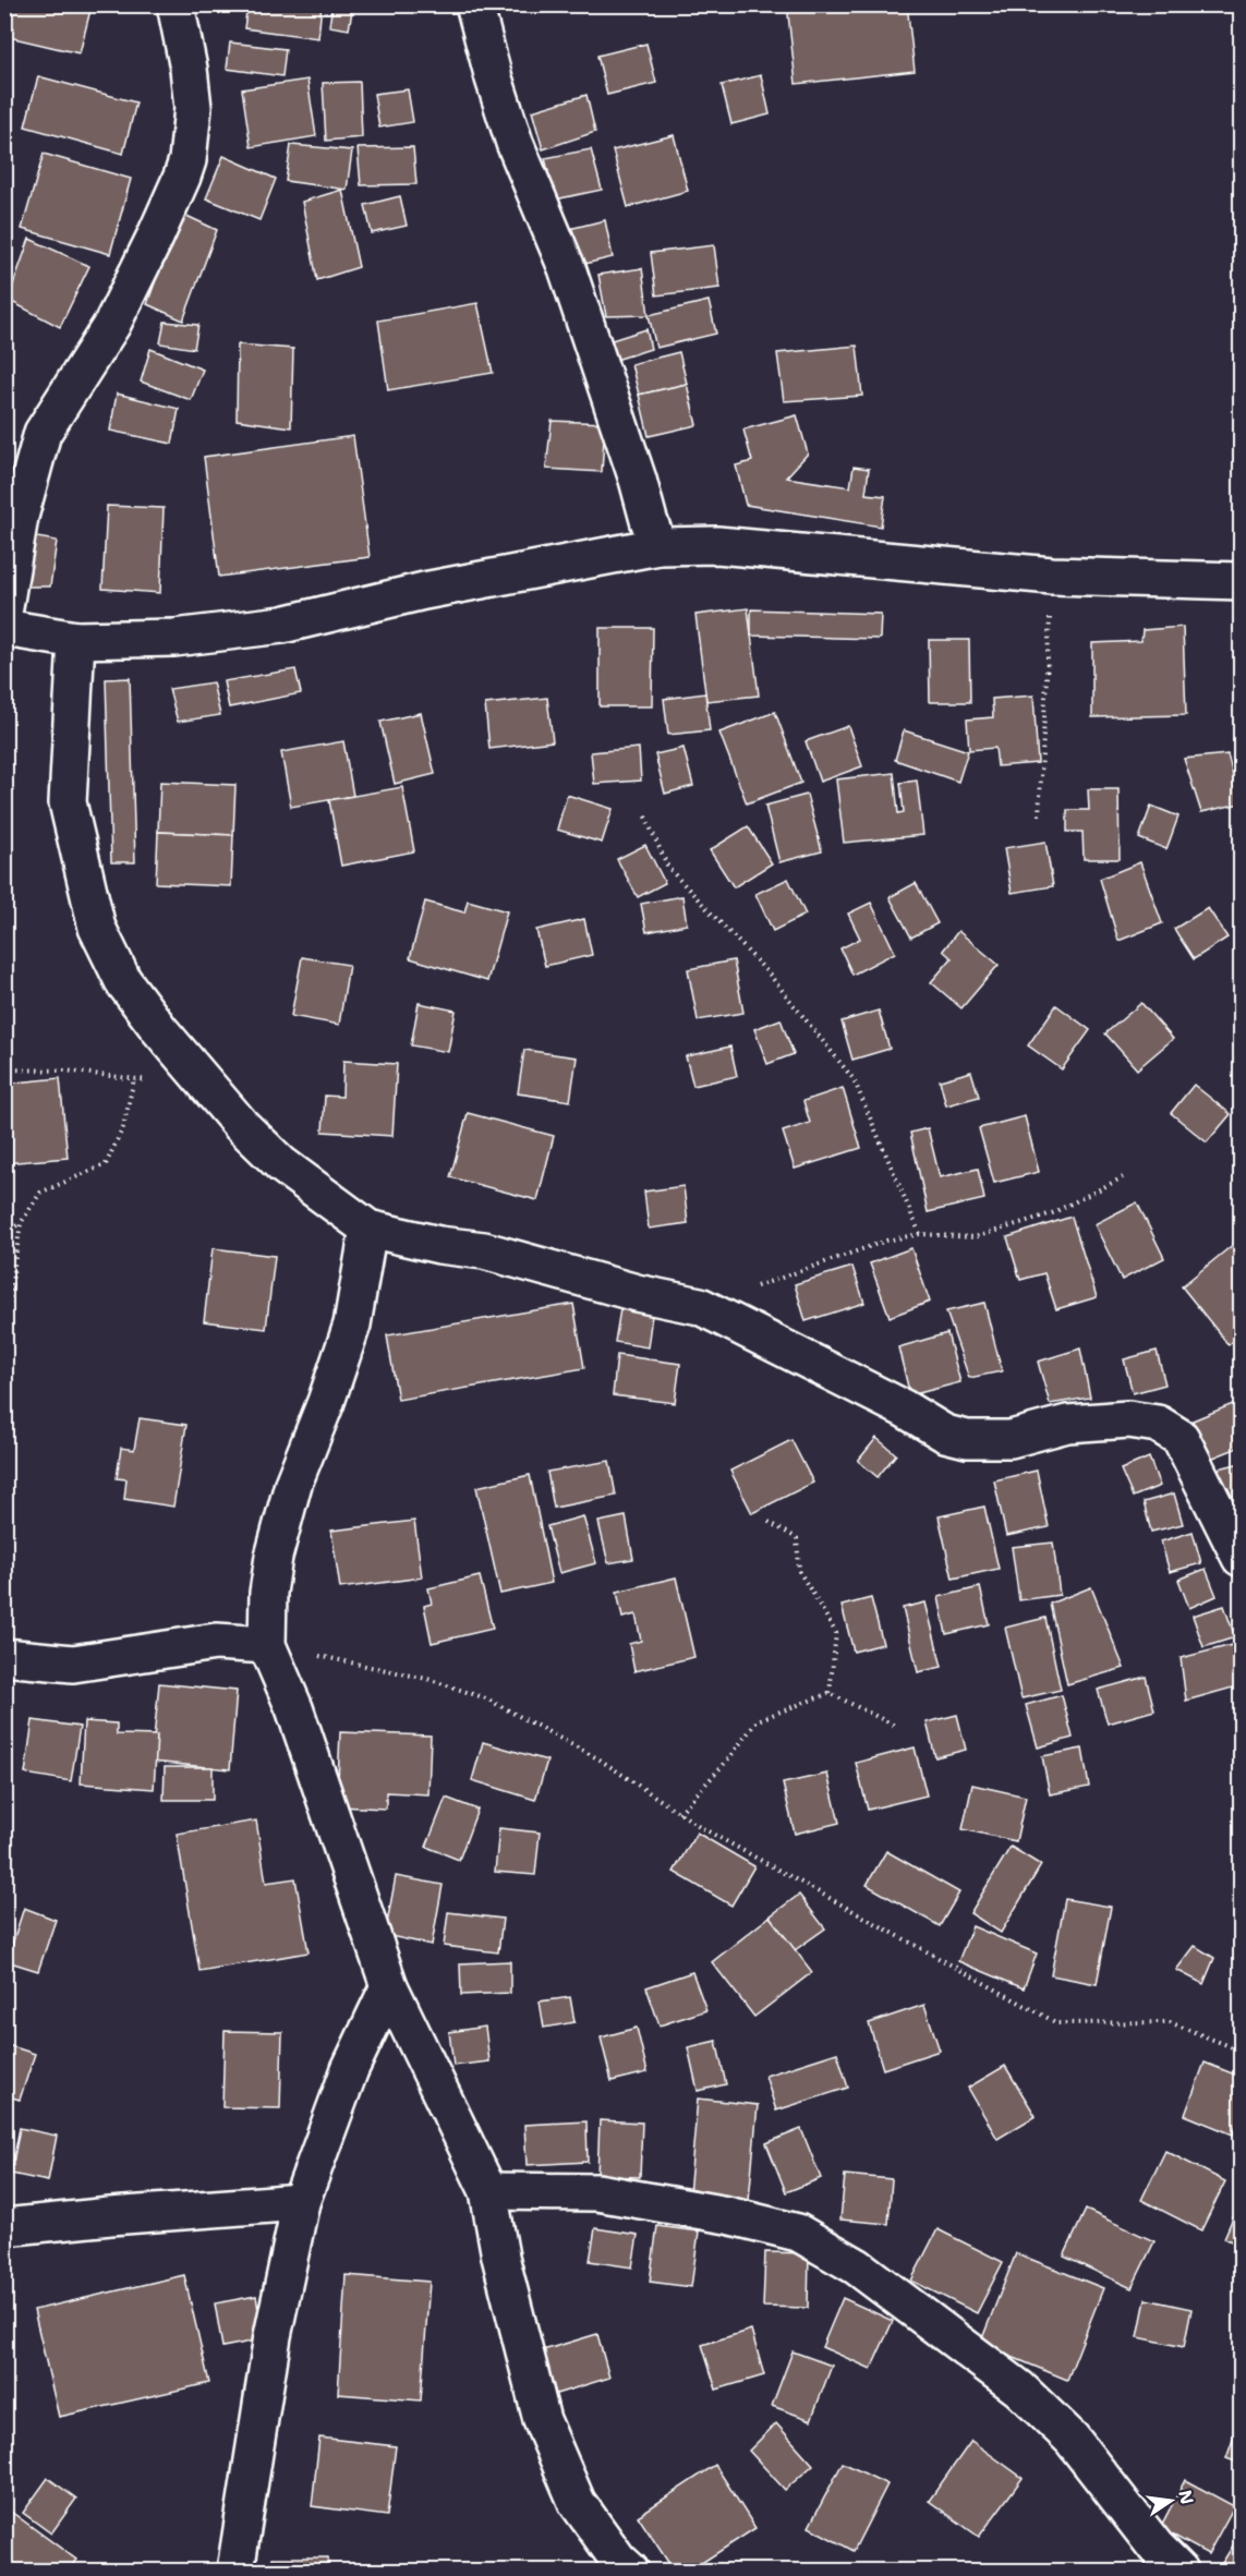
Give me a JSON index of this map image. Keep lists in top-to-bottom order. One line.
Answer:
{"north":"right"}
